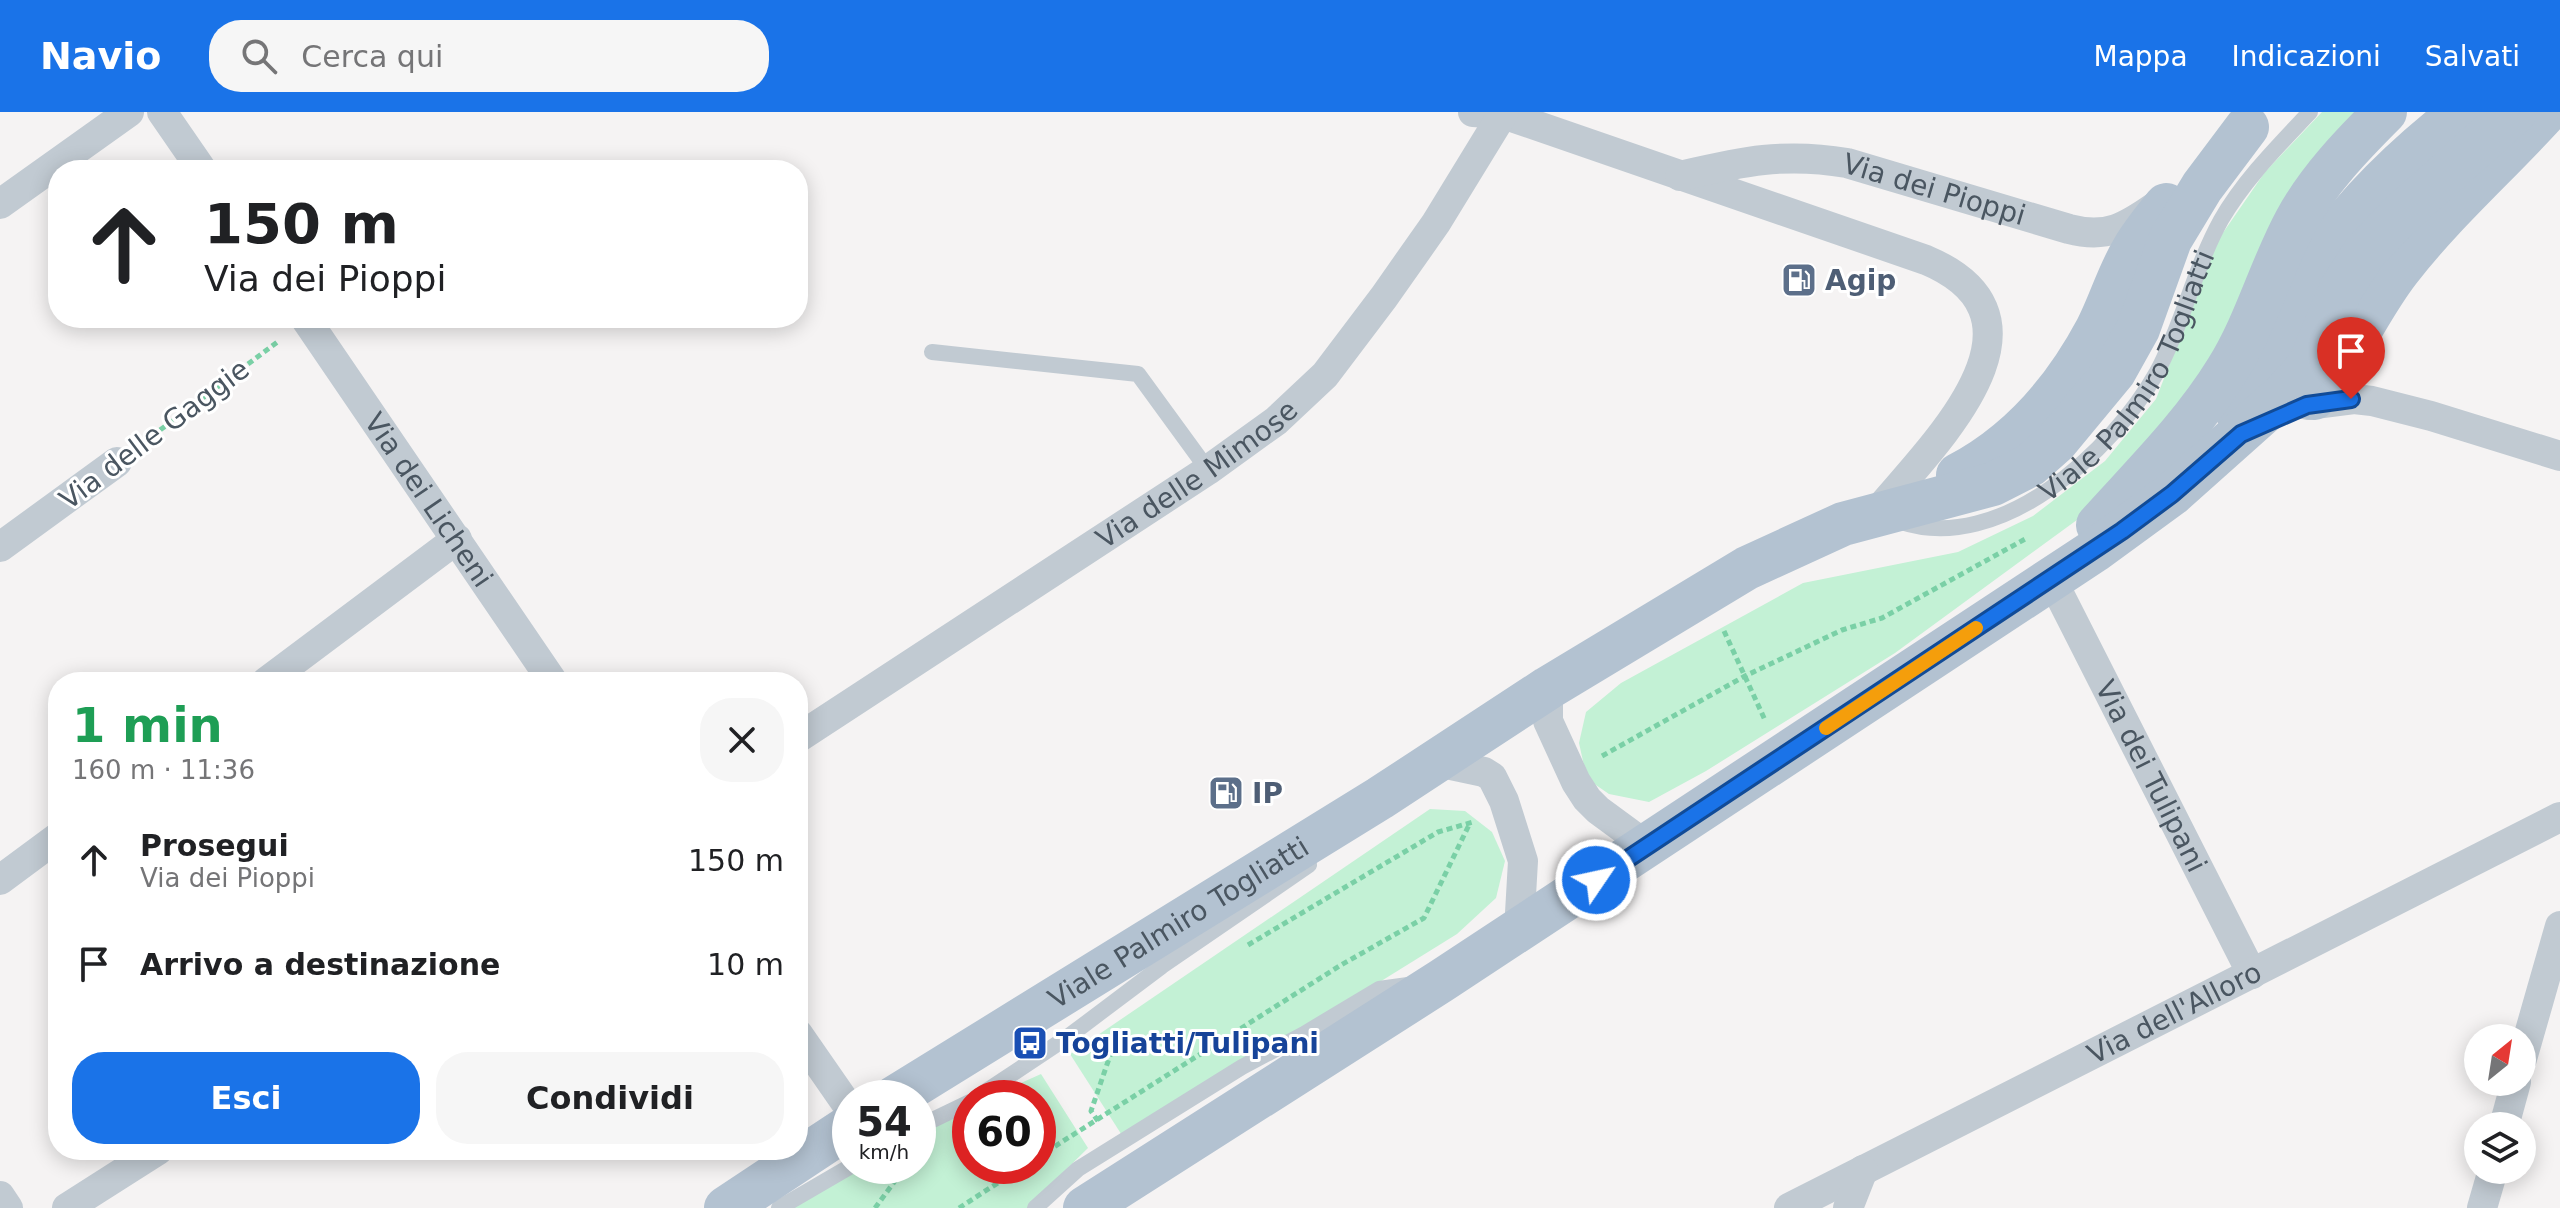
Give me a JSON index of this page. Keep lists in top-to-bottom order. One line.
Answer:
{"streets":{"main road":["Viale Palmiro Togliatti"],"street":["Via dei Pioppi","Via delle Gaggie","Via delle Mimose","Via dei Licheni","Via dei Tulipani","Via dell'Alloro"]},"crossings":[["Via dei Pioppi","Viale Palmiro Togliatti"],["Via dei Tulipani","Via dell'Alloro"]],"places":{"fuel station":["Agip","IP"],"bus stop":["Togliatti/Tulipani"]},"north":"top right","page":{"header":"Navio","search":"Cerca qui","nav":["Mappa","Indicazioni","Salvati"],"turn":["150 m","Via dei Pioppi"],"heading":["1 min","160 m · 11:36"],"list":[{"name":"Prosegui","note":"Via dei Pioppi","value":"150 m"},{"name":"Arrivo a destinazione","value":"10 m"}],"buttons":["Esci","Condividi"],"speed":"54 km/h","limit":"60"}}
